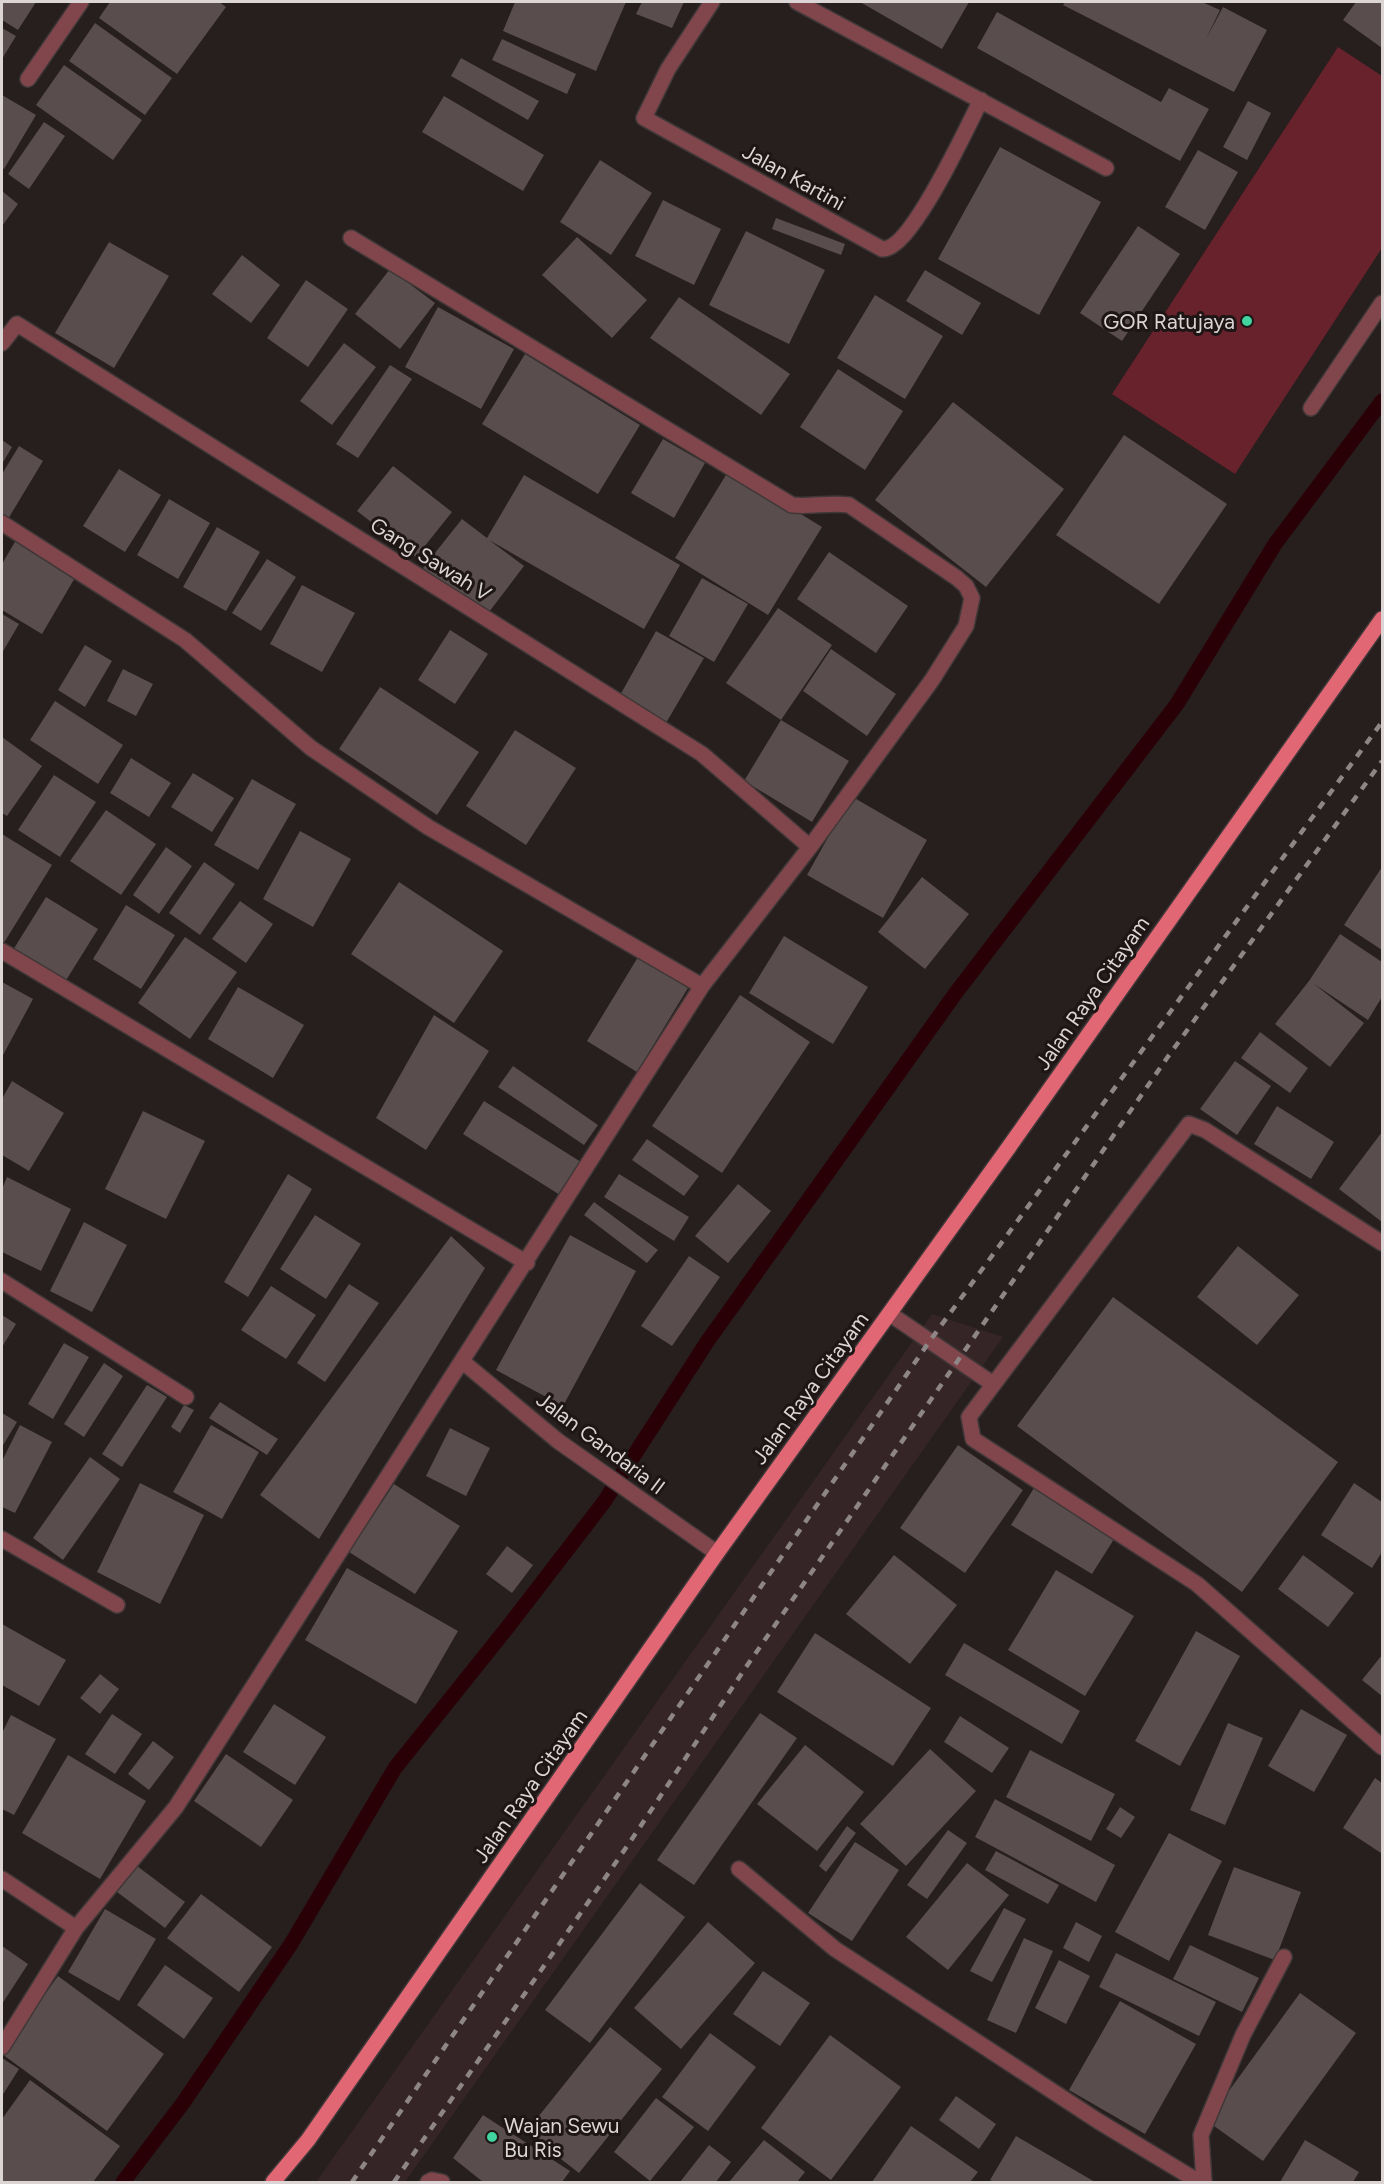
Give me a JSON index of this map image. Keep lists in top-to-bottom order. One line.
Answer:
{"streets":{"main road":["Jalan Raya Citayam"],"street":["Jalan Kartini","Gang Sawah V","Jalan Gandaria II"]},"crossings":[["Jalan Raya Citayam","Jalan Gandaria II"]],"places":["GOR Ratujaya","Wajan Sewu Bu Ris"]}
